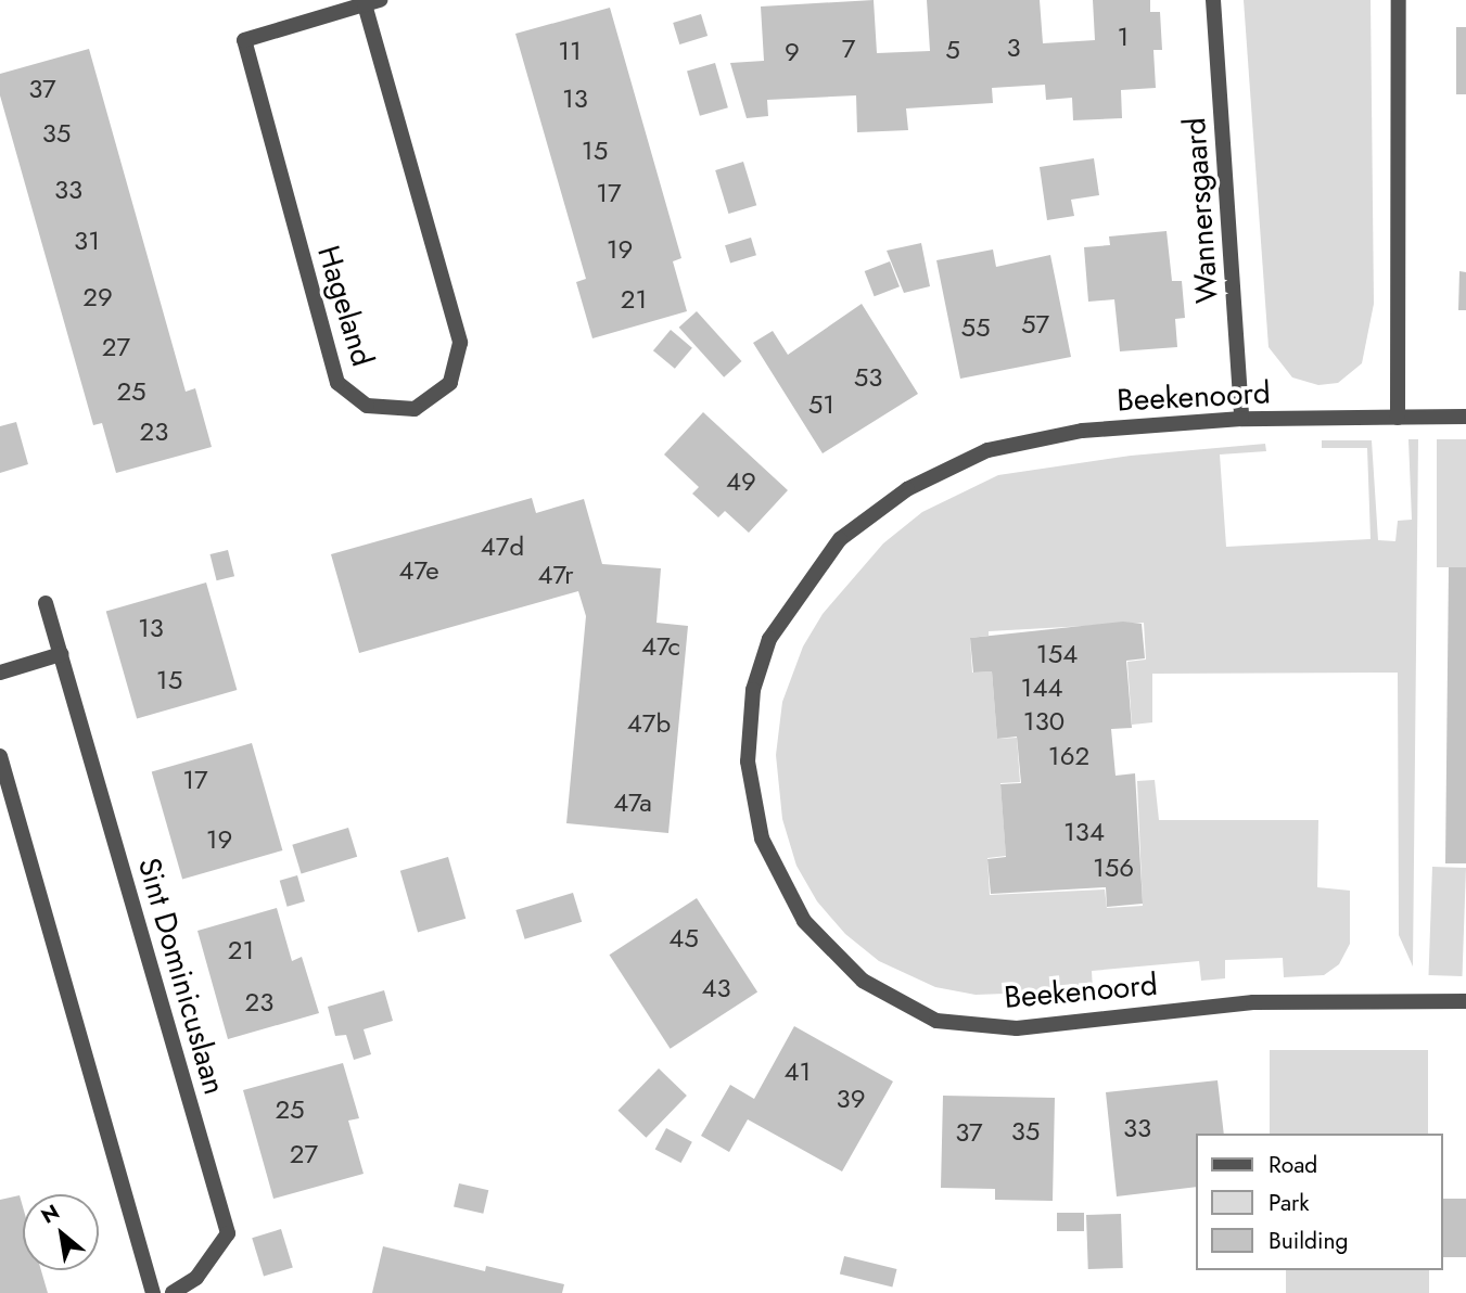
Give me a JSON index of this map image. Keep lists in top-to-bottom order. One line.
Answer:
{"streets":{"street":["Wannersgaard","Hageland","Beekenoord","Sint Dominicuslaan"]},"crossings":[["Wannersgaard","Beekenoord"]],"house_numbers":["1","3","7","5","11","9","37","13","35","15","33","17","31","19","29","21","57","55","27","53","25","51","23","49","47d","47e","47r","13","47c","154","15","144","130","47b","162","17","47a","134","19","156","45","21","43","23","41","39","25","33","35","37","27"],"legend":["Road","Park","Building"],"north":"top left"}
